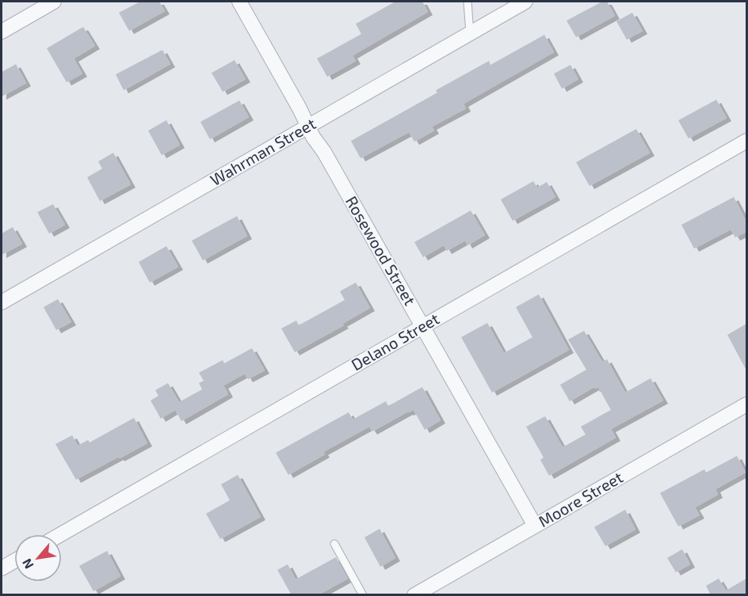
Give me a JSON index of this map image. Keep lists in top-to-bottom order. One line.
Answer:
{"streets":{"street":["Wahrman Street","Rosewood Street","Delano Street","Moore Street"]},"crossings":[["Wahrman Street","Rosewood Street"],["Rosewood Street","Delano Street"],["Rosewood Street","Moore Street"]],"north":"bottom left"}
